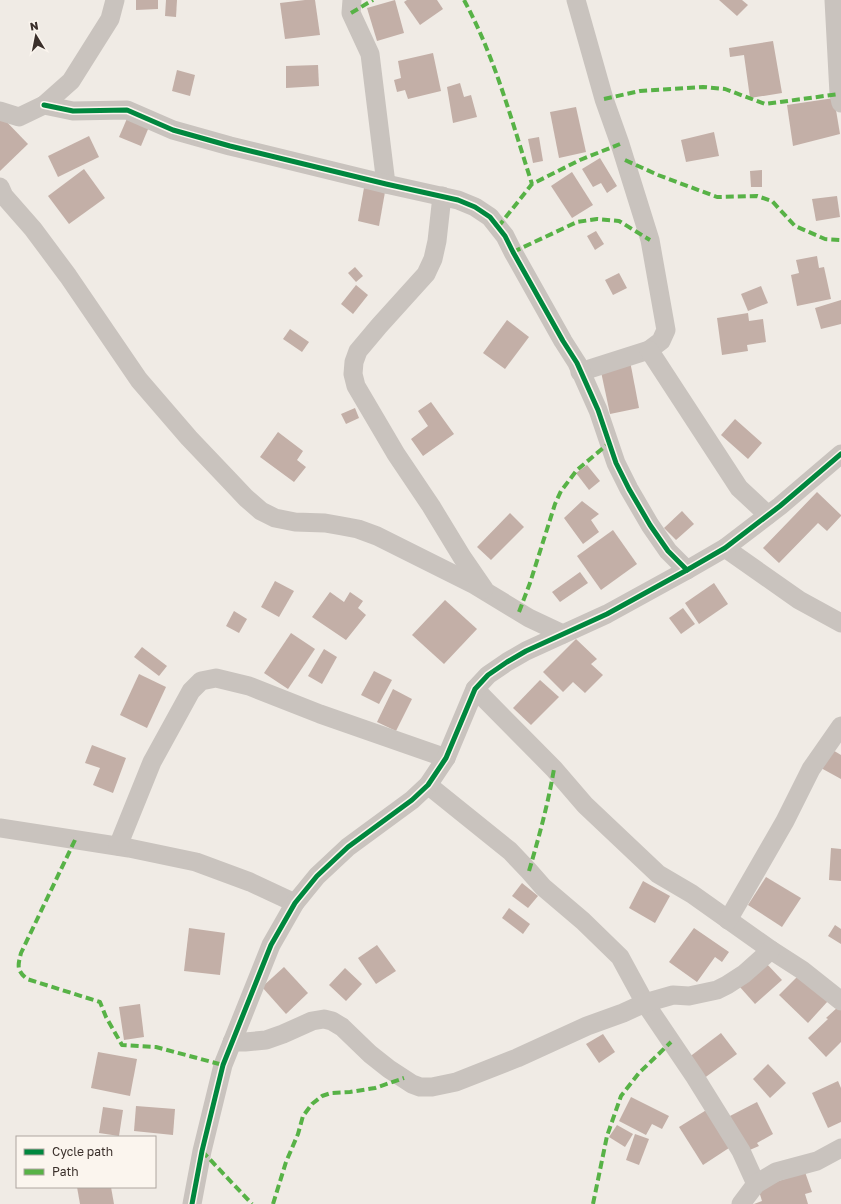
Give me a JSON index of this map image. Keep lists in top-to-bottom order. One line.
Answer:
{"legend":["Cycle path","Path"],"north":"top"}
